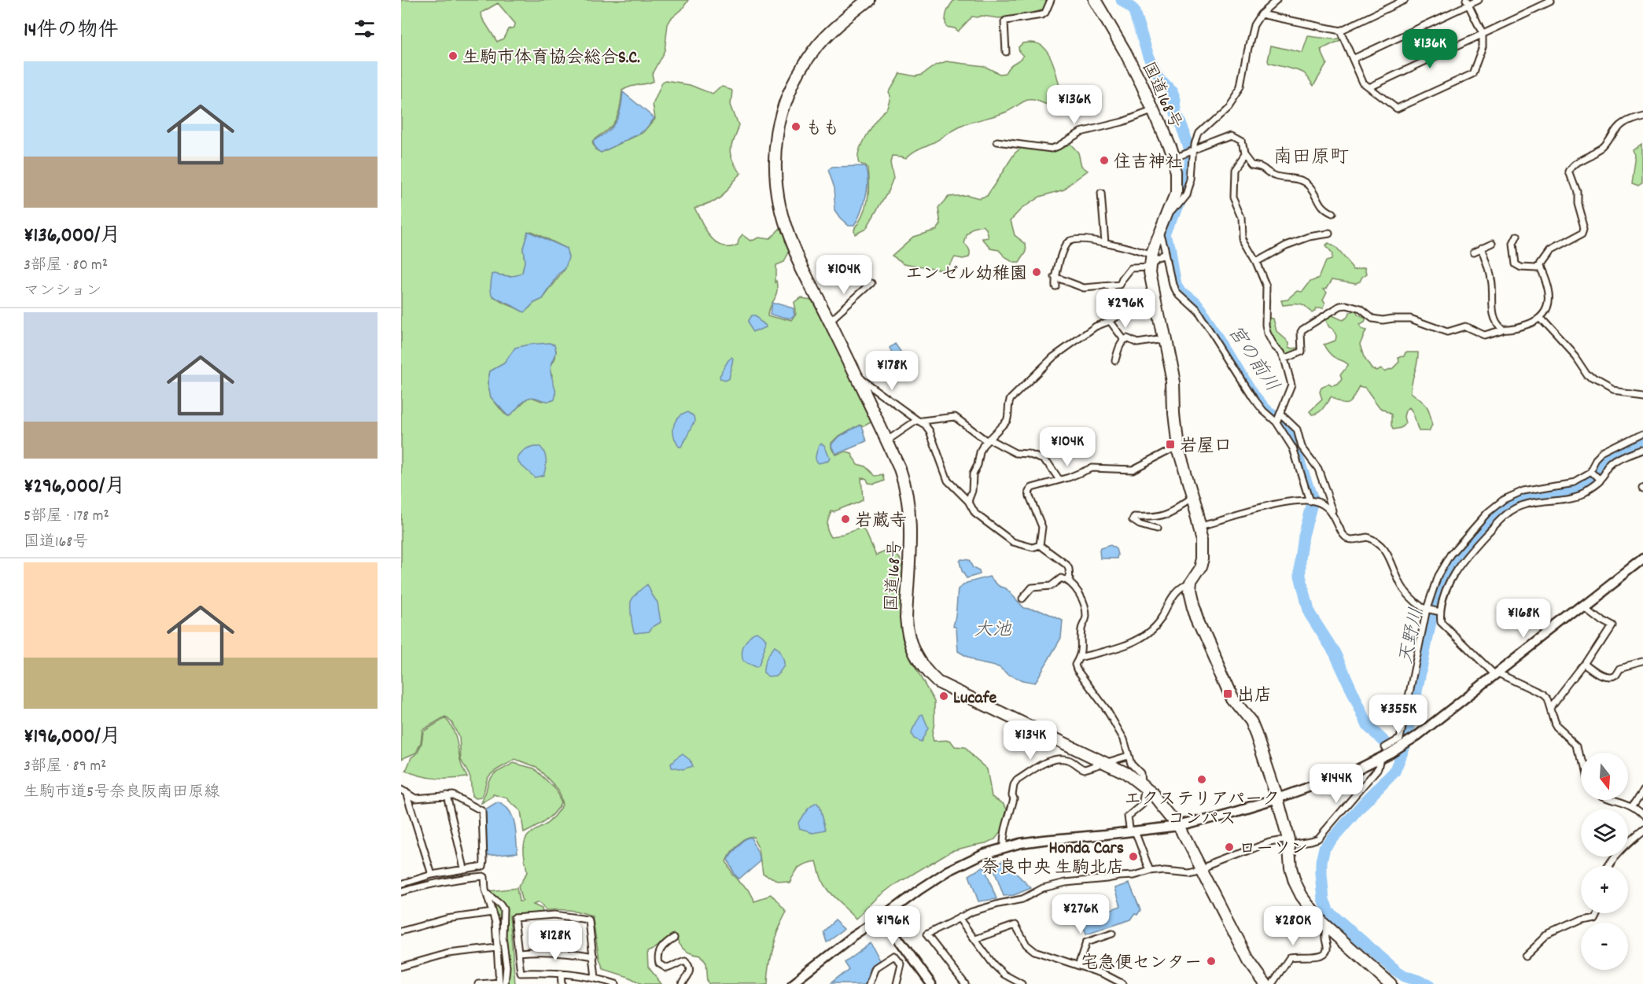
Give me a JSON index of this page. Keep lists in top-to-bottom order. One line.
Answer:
{"streets":{"highway":["国道168号"]},"districts":["南田原町"],"water":["宮の前川","大池","天野川"],"places":{"other":["生駒市体育協会総合S.C.","もも","住吉神社","エンゼル幼稚園","岩蔵寺","Lucafe","エクステリアパーク コンパス","ローソン","Honda Cars 奈良中央 生駒北店","宅急便センター"],"transit":["岩屋口","出店"]},"north":"bottom","page":{"heading":"14件の物件","price":["¥136K","¥136K","¥104K","¥296K","¥178K","¥104K","¥168K","¥355K","¥134K","¥144K","¥276K","¥196K","¥280K","¥128K"],"list":[{"name":"¥136,000/月","note":"3部屋 · 80 m² · マンション"},{"name":"¥296,000/月","note":"5部屋 · 178 m² · 国道168号"},{"name":"¥196,000/月","note":"3部屋 · 89 m² · 生駒市道5号奈良阪南田原線"}],"map_buttons":["+","−"]}}
